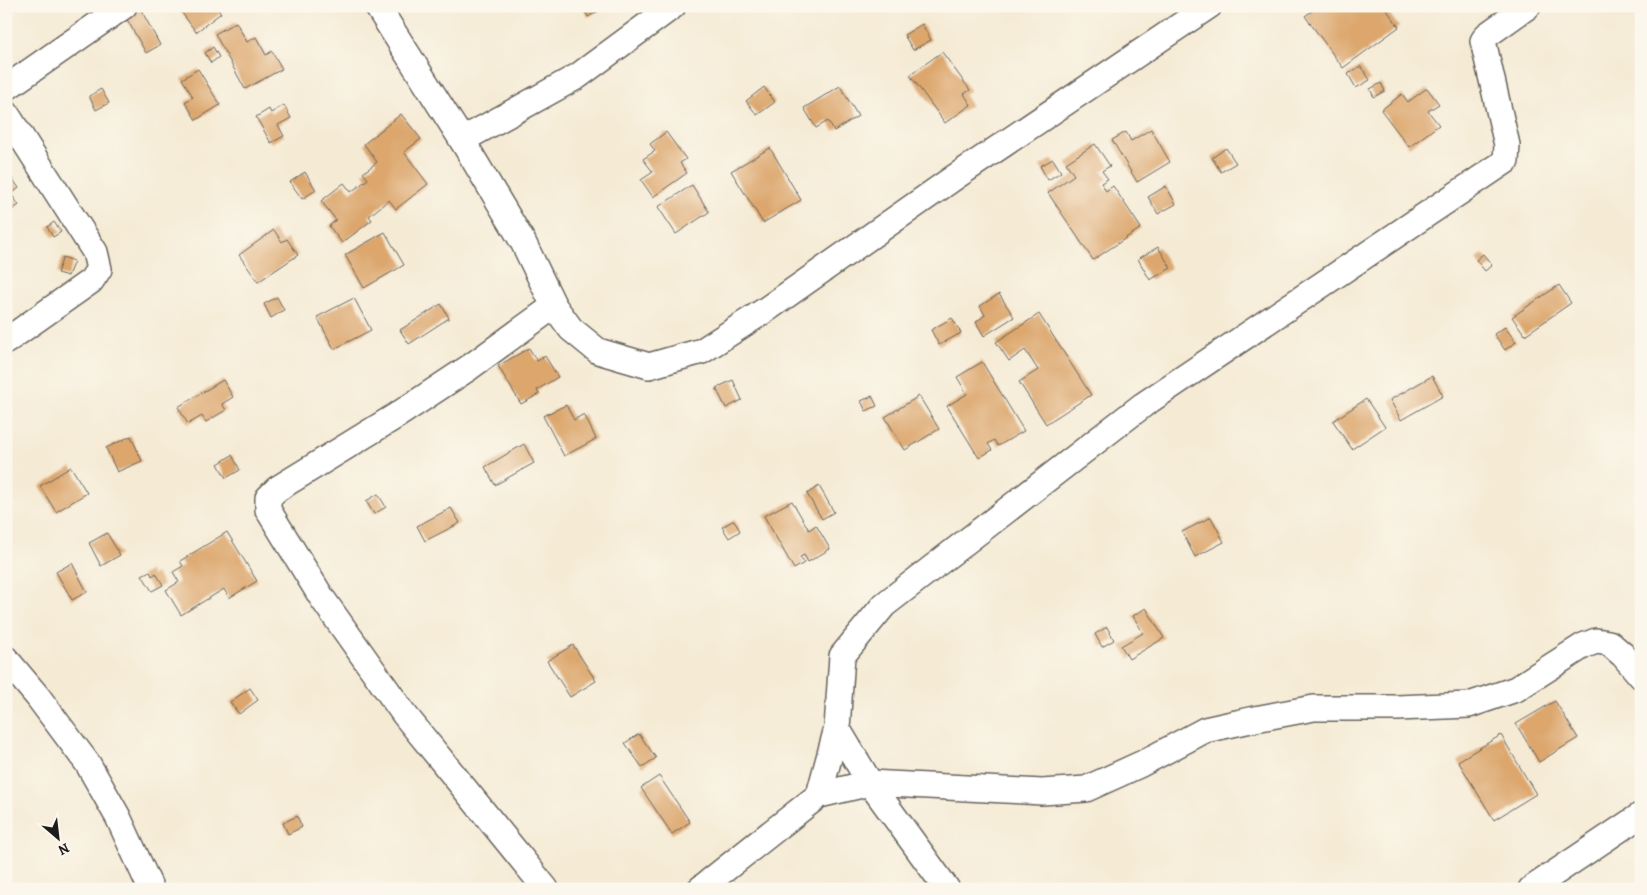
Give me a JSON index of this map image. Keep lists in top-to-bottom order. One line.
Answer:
{"north":"bottom right"}
